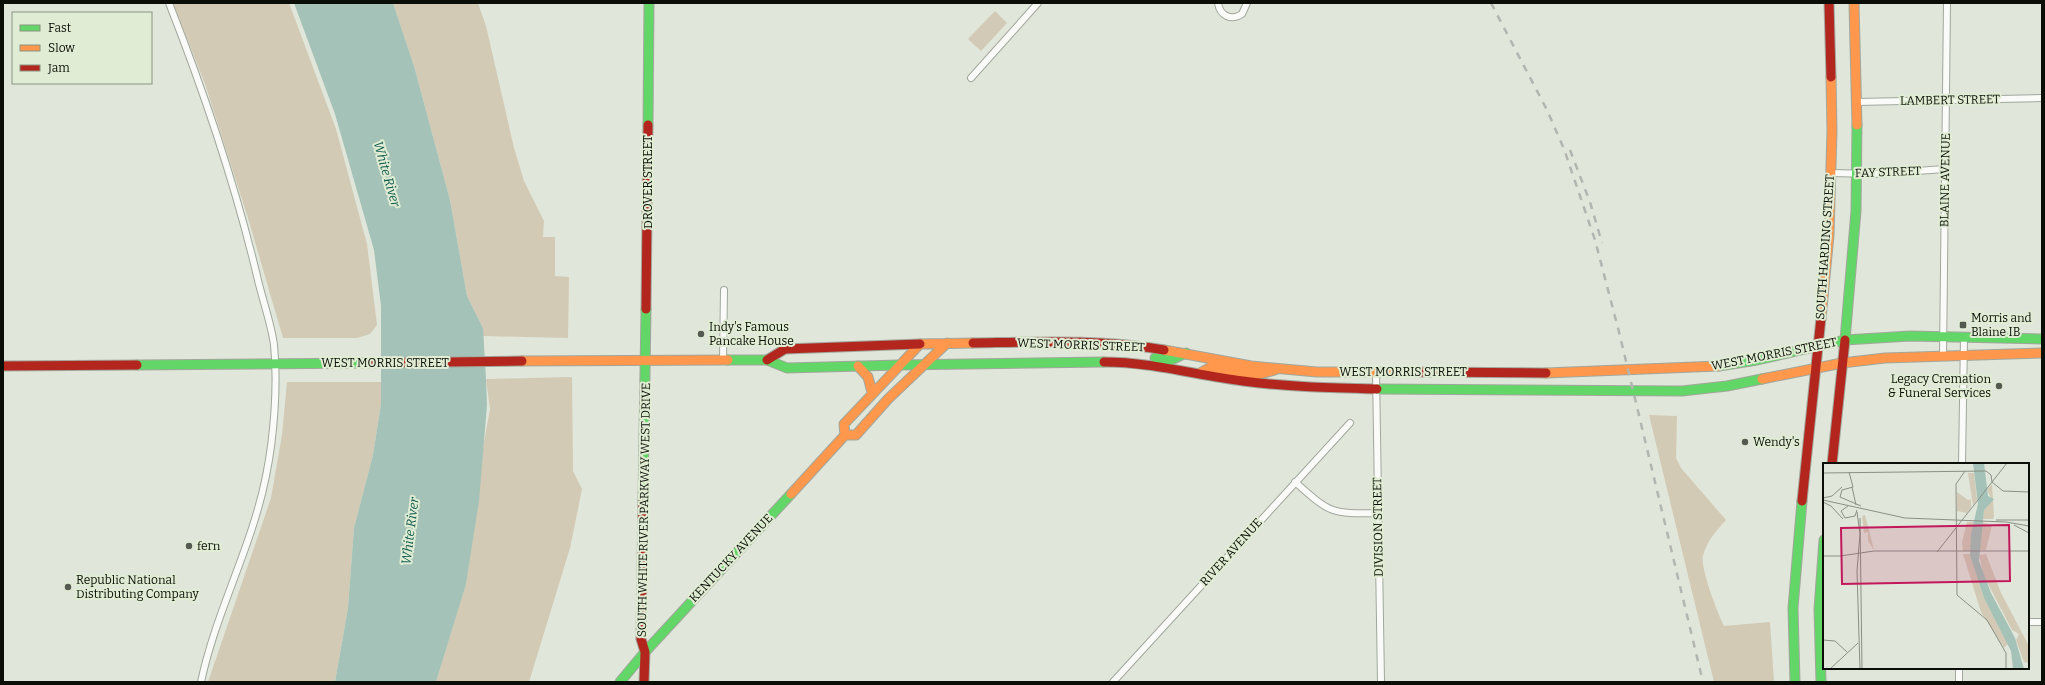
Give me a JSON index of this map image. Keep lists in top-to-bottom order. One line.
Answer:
{"streets":{"main road":["DROVER STREET","SOUTH HARDING STREET","WEST MORRIS STREET","SOUTH WHITE RIVER PARKWAY WEST DRIVE","KENTUCKY AVENUE"],"street":["LAMBERT STREET","FAY STREET","BLAINE AVENUE","DIVISION STREET","RIVER AVENUE"]},"crossings":[["LAMBERT STREET","BLAINE AVENUE"],["FAY STREET","BLAINE AVENUE"],["FAY STREET","SOUTH HARDING STREET"],["BLAINE AVENUE","WEST MORRIS STREET"],["DROVER STREET","WEST MORRIS STREET"],["DROVER STREET","SOUTH WHITE RIVER PARKWAY WEST DRIVE"],["SOUTH HARDING STREET","WEST MORRIS STREET"],["WEST MORRIS STREET","SOUTH WHITE RIVER PARKWAY WEST DRIVE"],["WEST MORRIS STREET","DIVISION STREET"],["WEST MORRIS STREET","KENTUCKY AVENUE"],["SOUTH WHITE RIVER PARKWAY WEST DRIVE","KENTUCKY AVENUE"]],"water":["White River"],"places":{"transit":["Morris and Blaine IB"],"other":["Indy's Famous Pancake House","Legacy Cremation & Funeral Services","Wendy's","fern","Republic National Distributing Company"]},"legend":["Fast","Slow","Jam"]}
